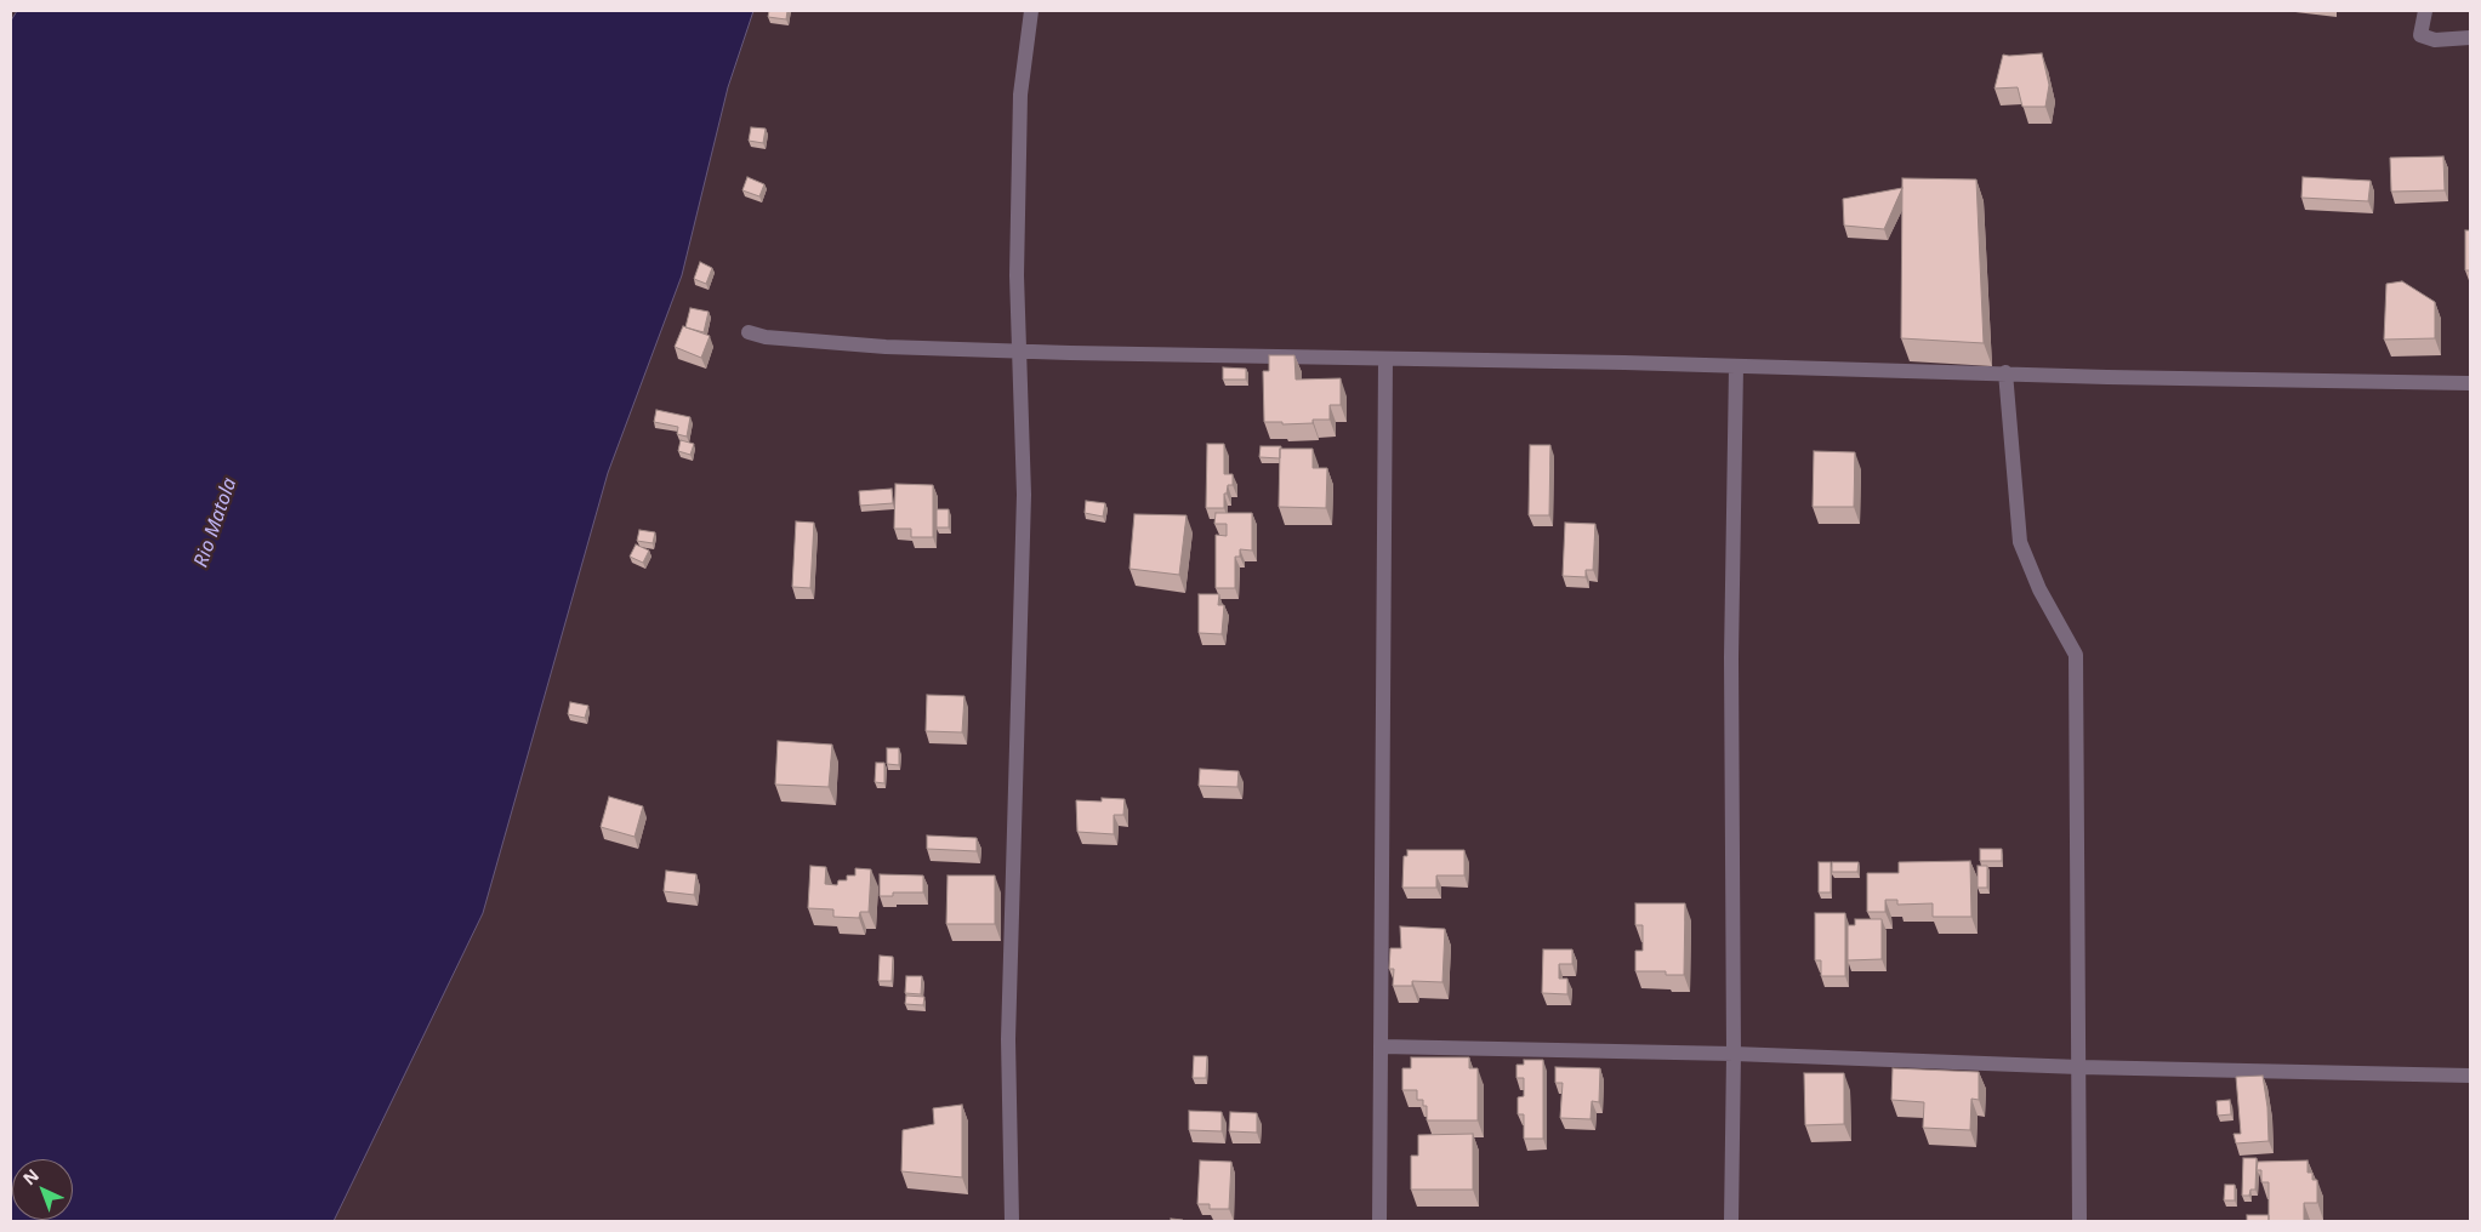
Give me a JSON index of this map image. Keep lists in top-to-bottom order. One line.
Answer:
{"water":["Rio Matola"],"north":"top left"}
